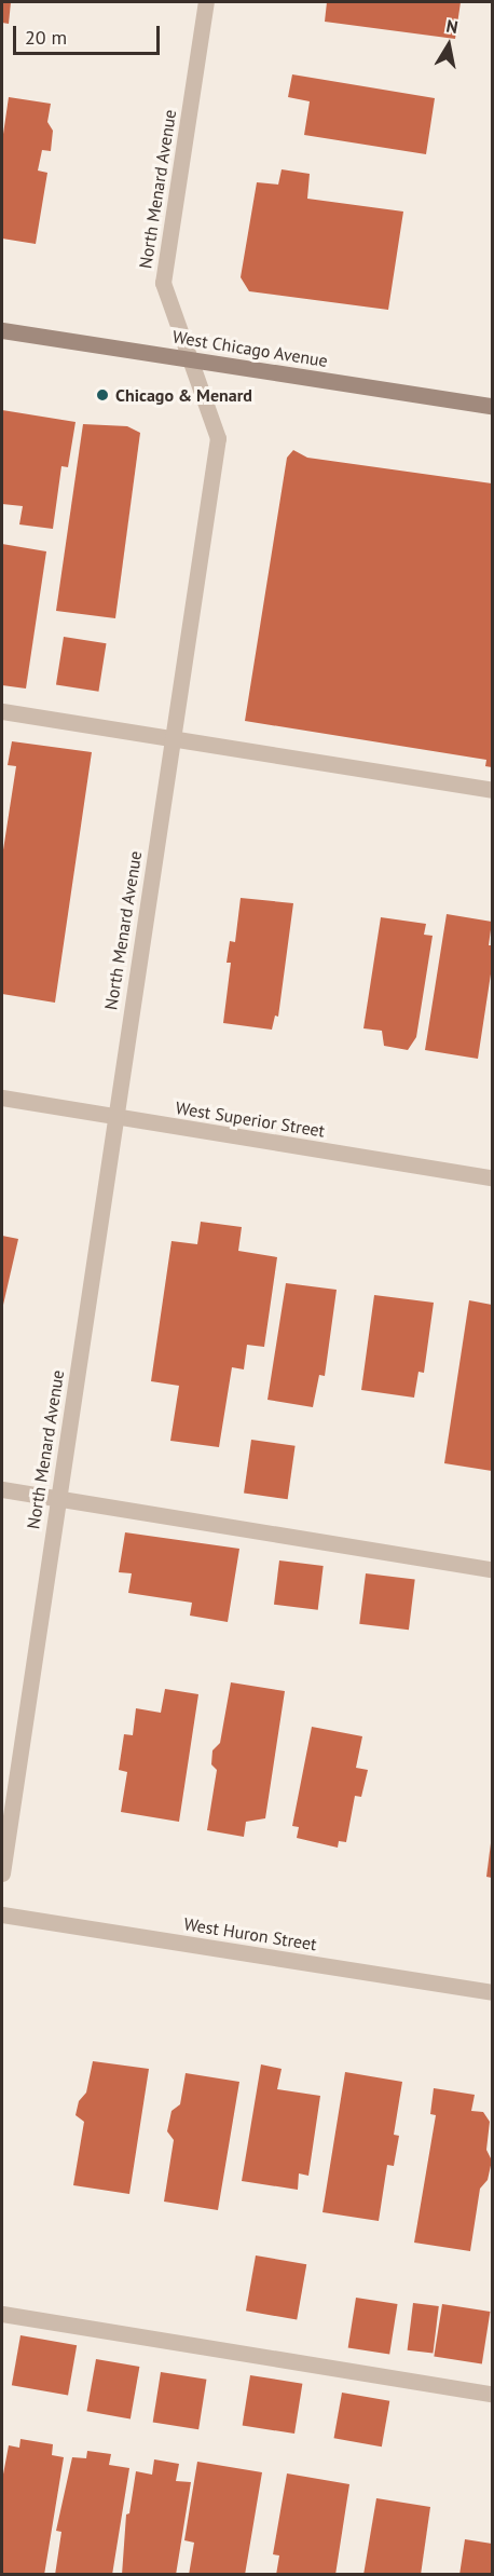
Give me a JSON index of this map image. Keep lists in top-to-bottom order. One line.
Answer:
{"streets":{"main road":["West Chicago Avenue"],"street":["North Menard Avenue","West Superior Street","West Huron Street"]},"crossings":[["North Menard Avenue","West Chicago Avenue"],["North Menard Avenue","West Superior Street"]],"places":["Chicago & Menard"],"scale_bar":"20 m","north":"top"}
